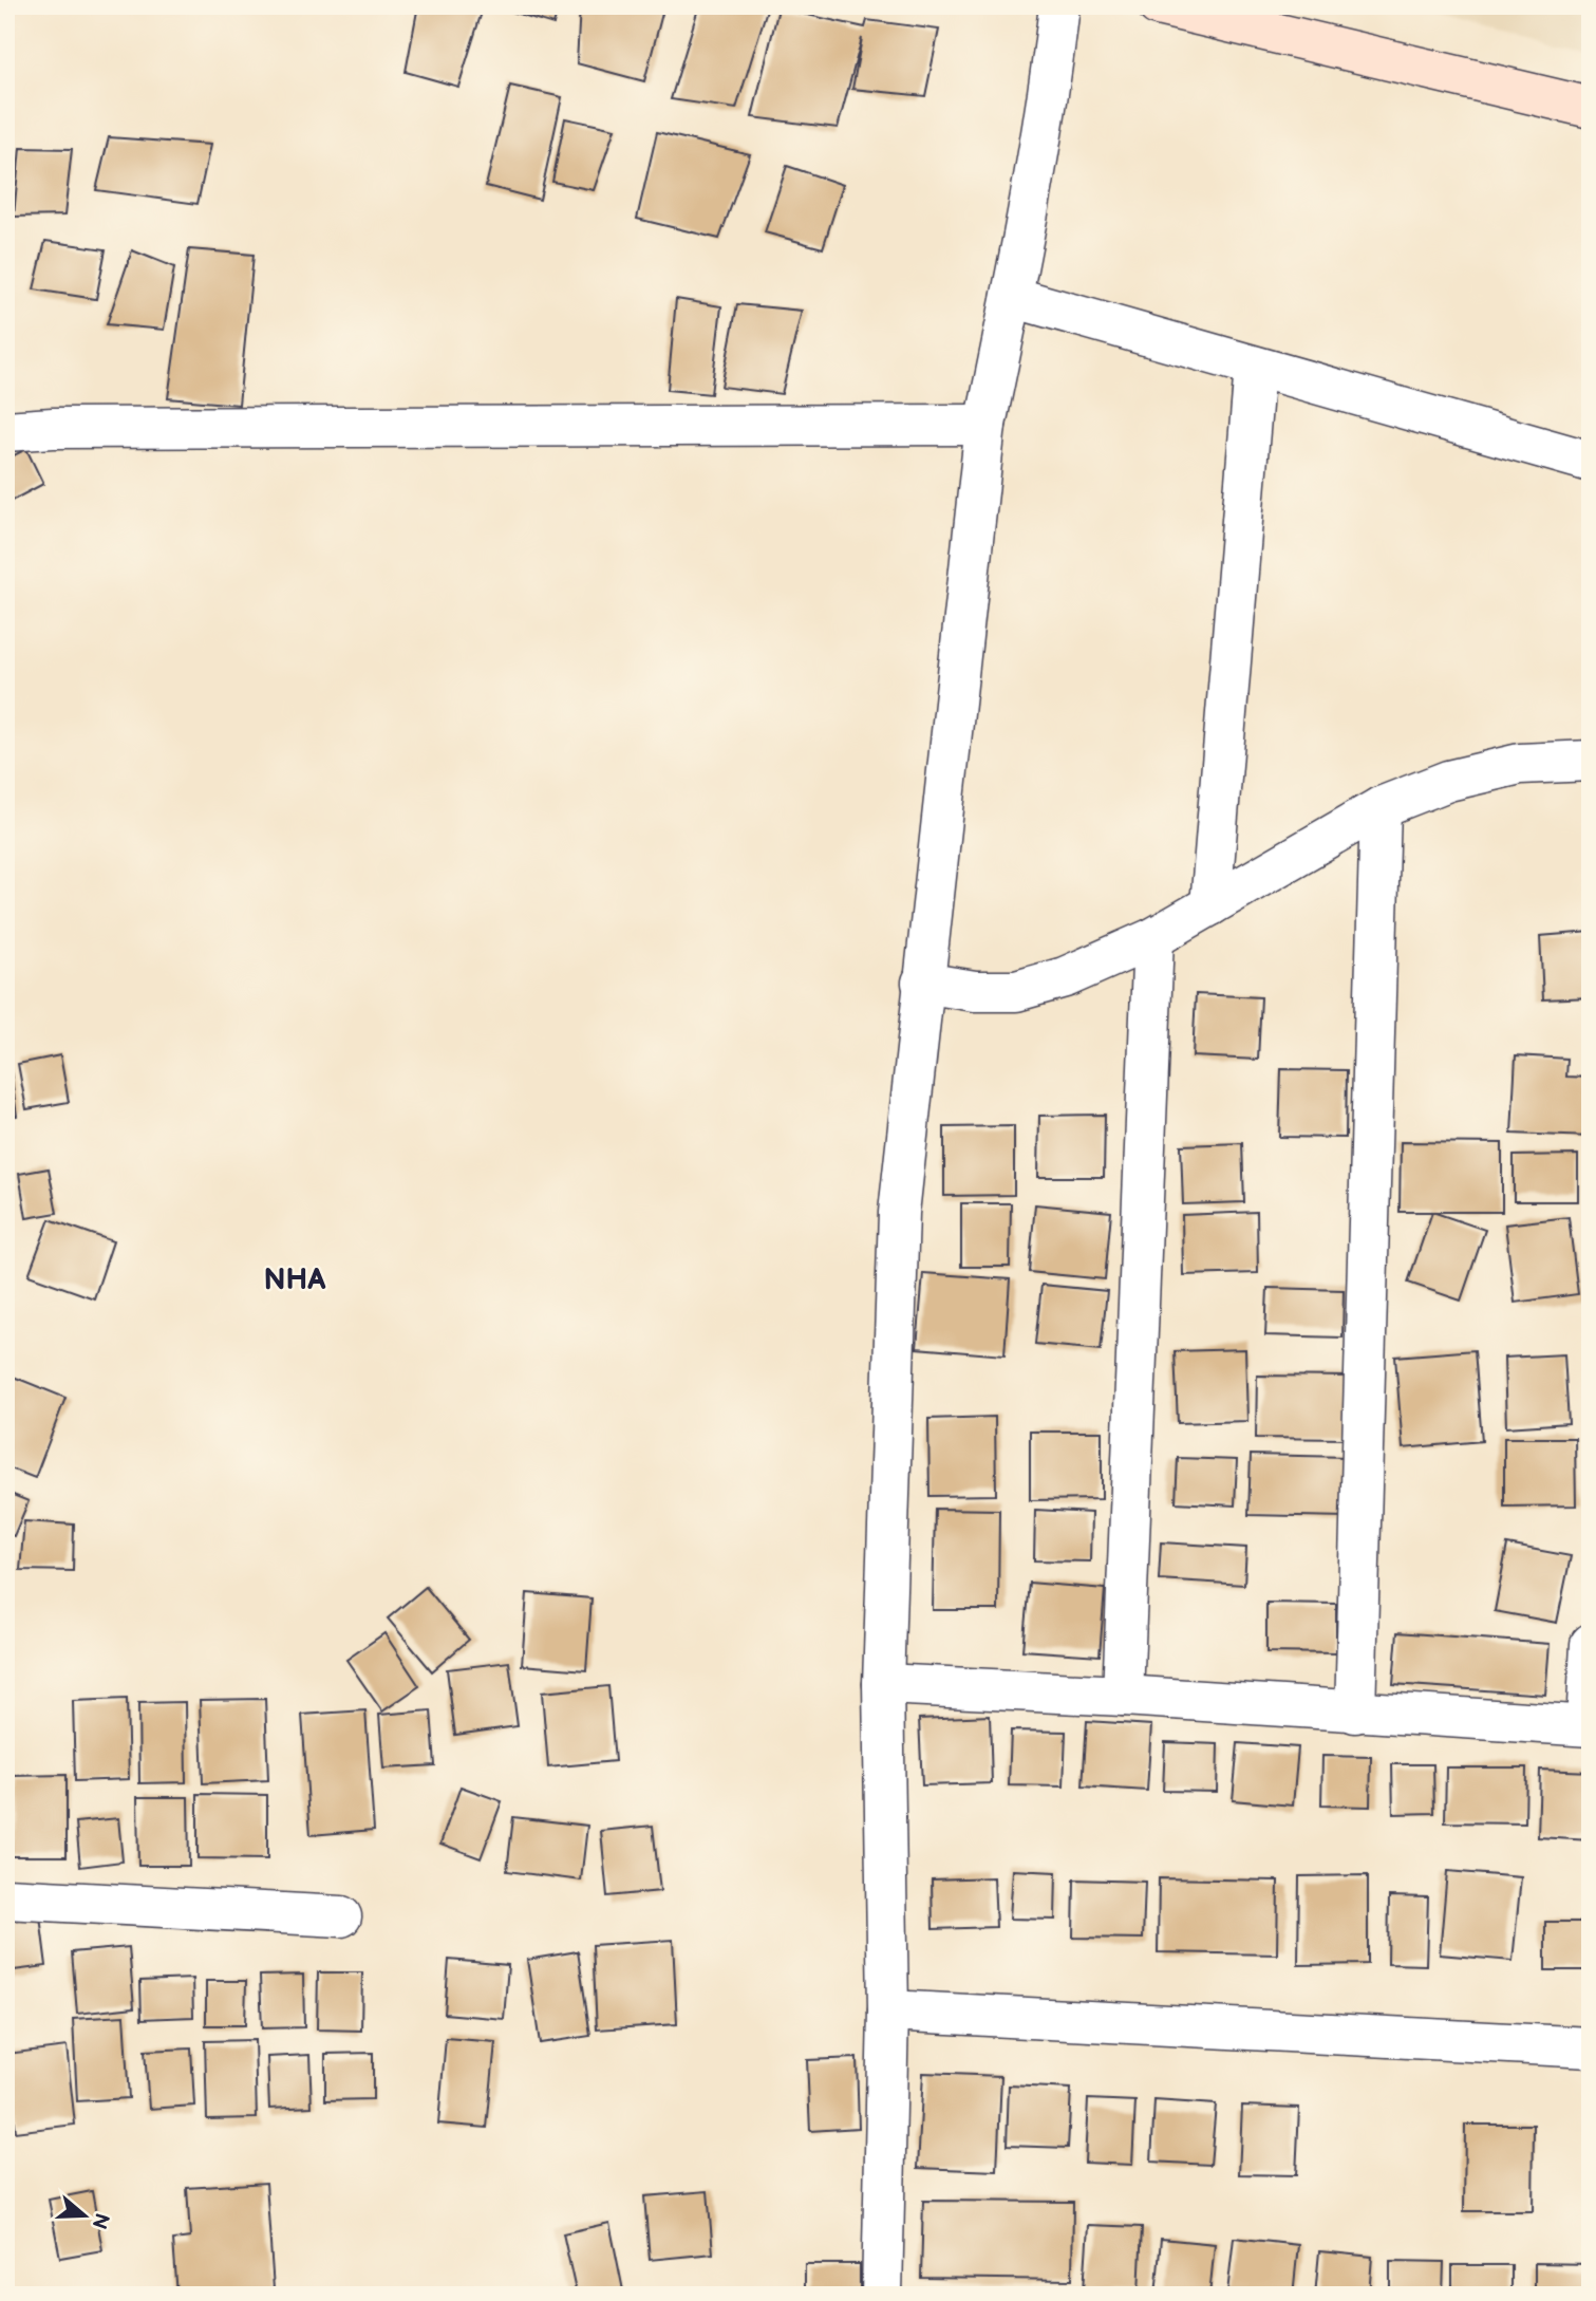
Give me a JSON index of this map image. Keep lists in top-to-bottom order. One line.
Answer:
{"districts":["NHA"],"north":"right"}
